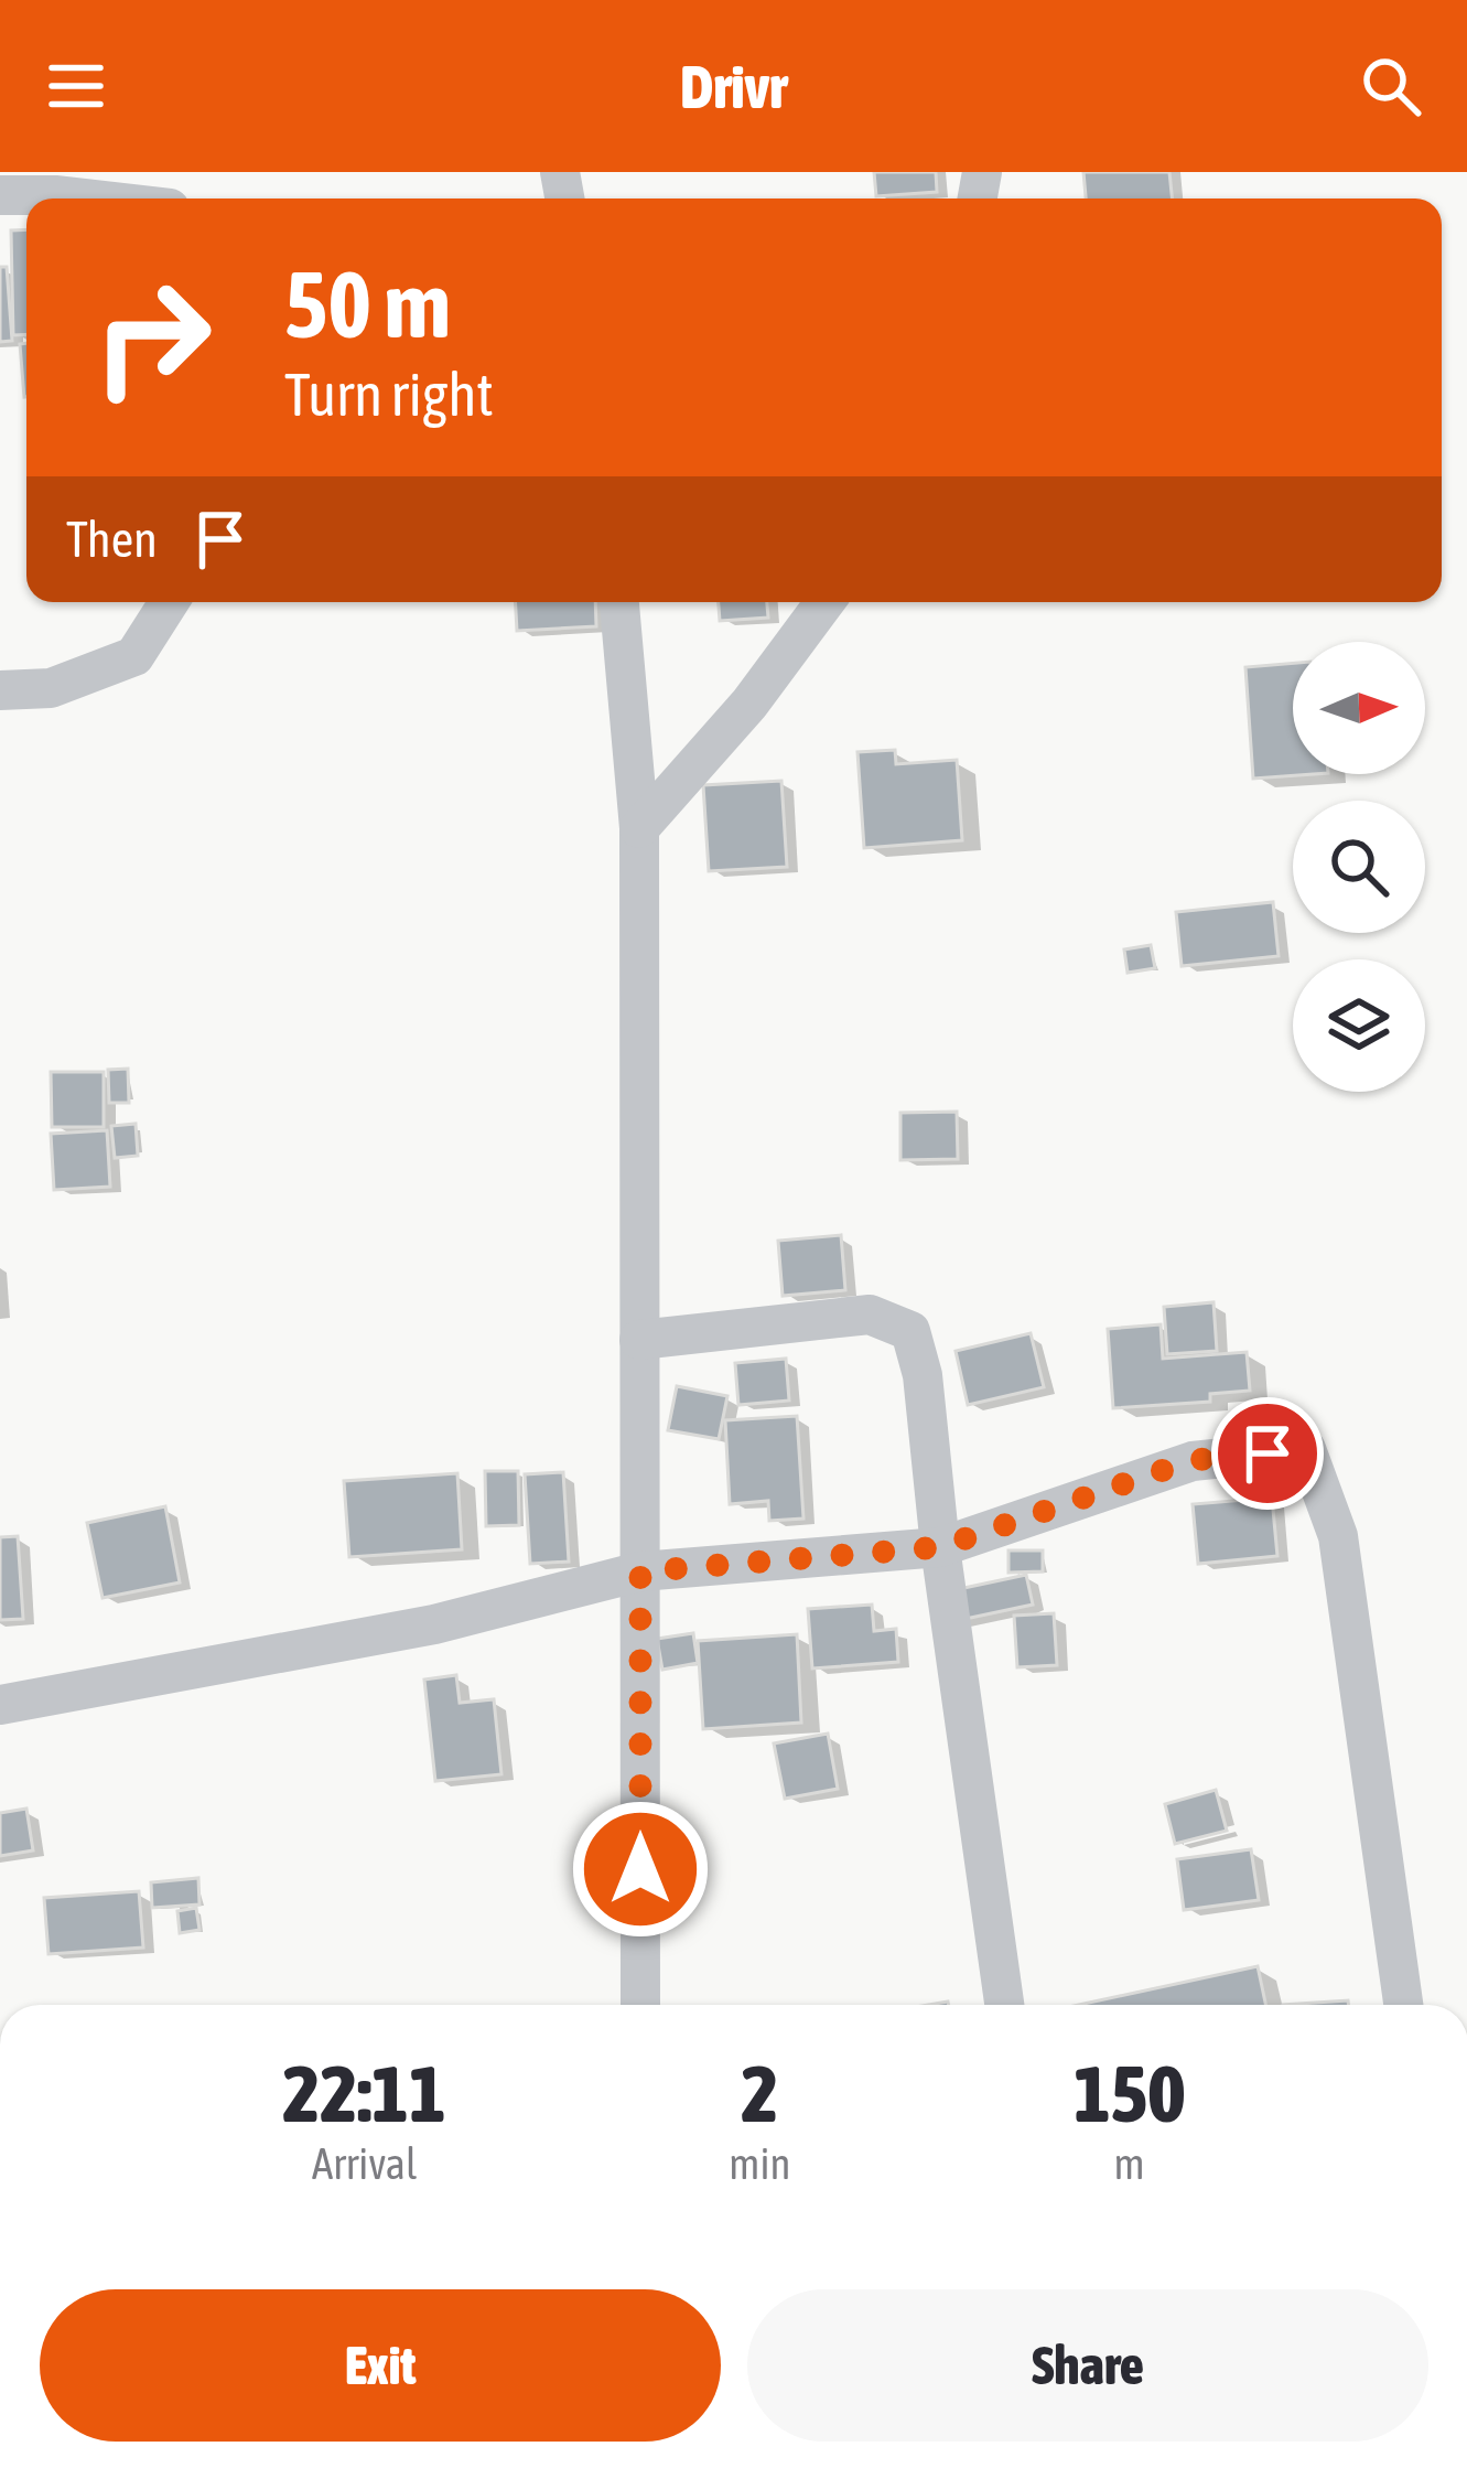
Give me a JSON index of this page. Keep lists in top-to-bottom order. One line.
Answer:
{"north":"right","page":{"header":"Drivr","turn":["50 m","Turn right"],"then":"Then","eta":["22:11","Arrival","2","min","150","m"],"buttons":["Exit","Share"]}}
